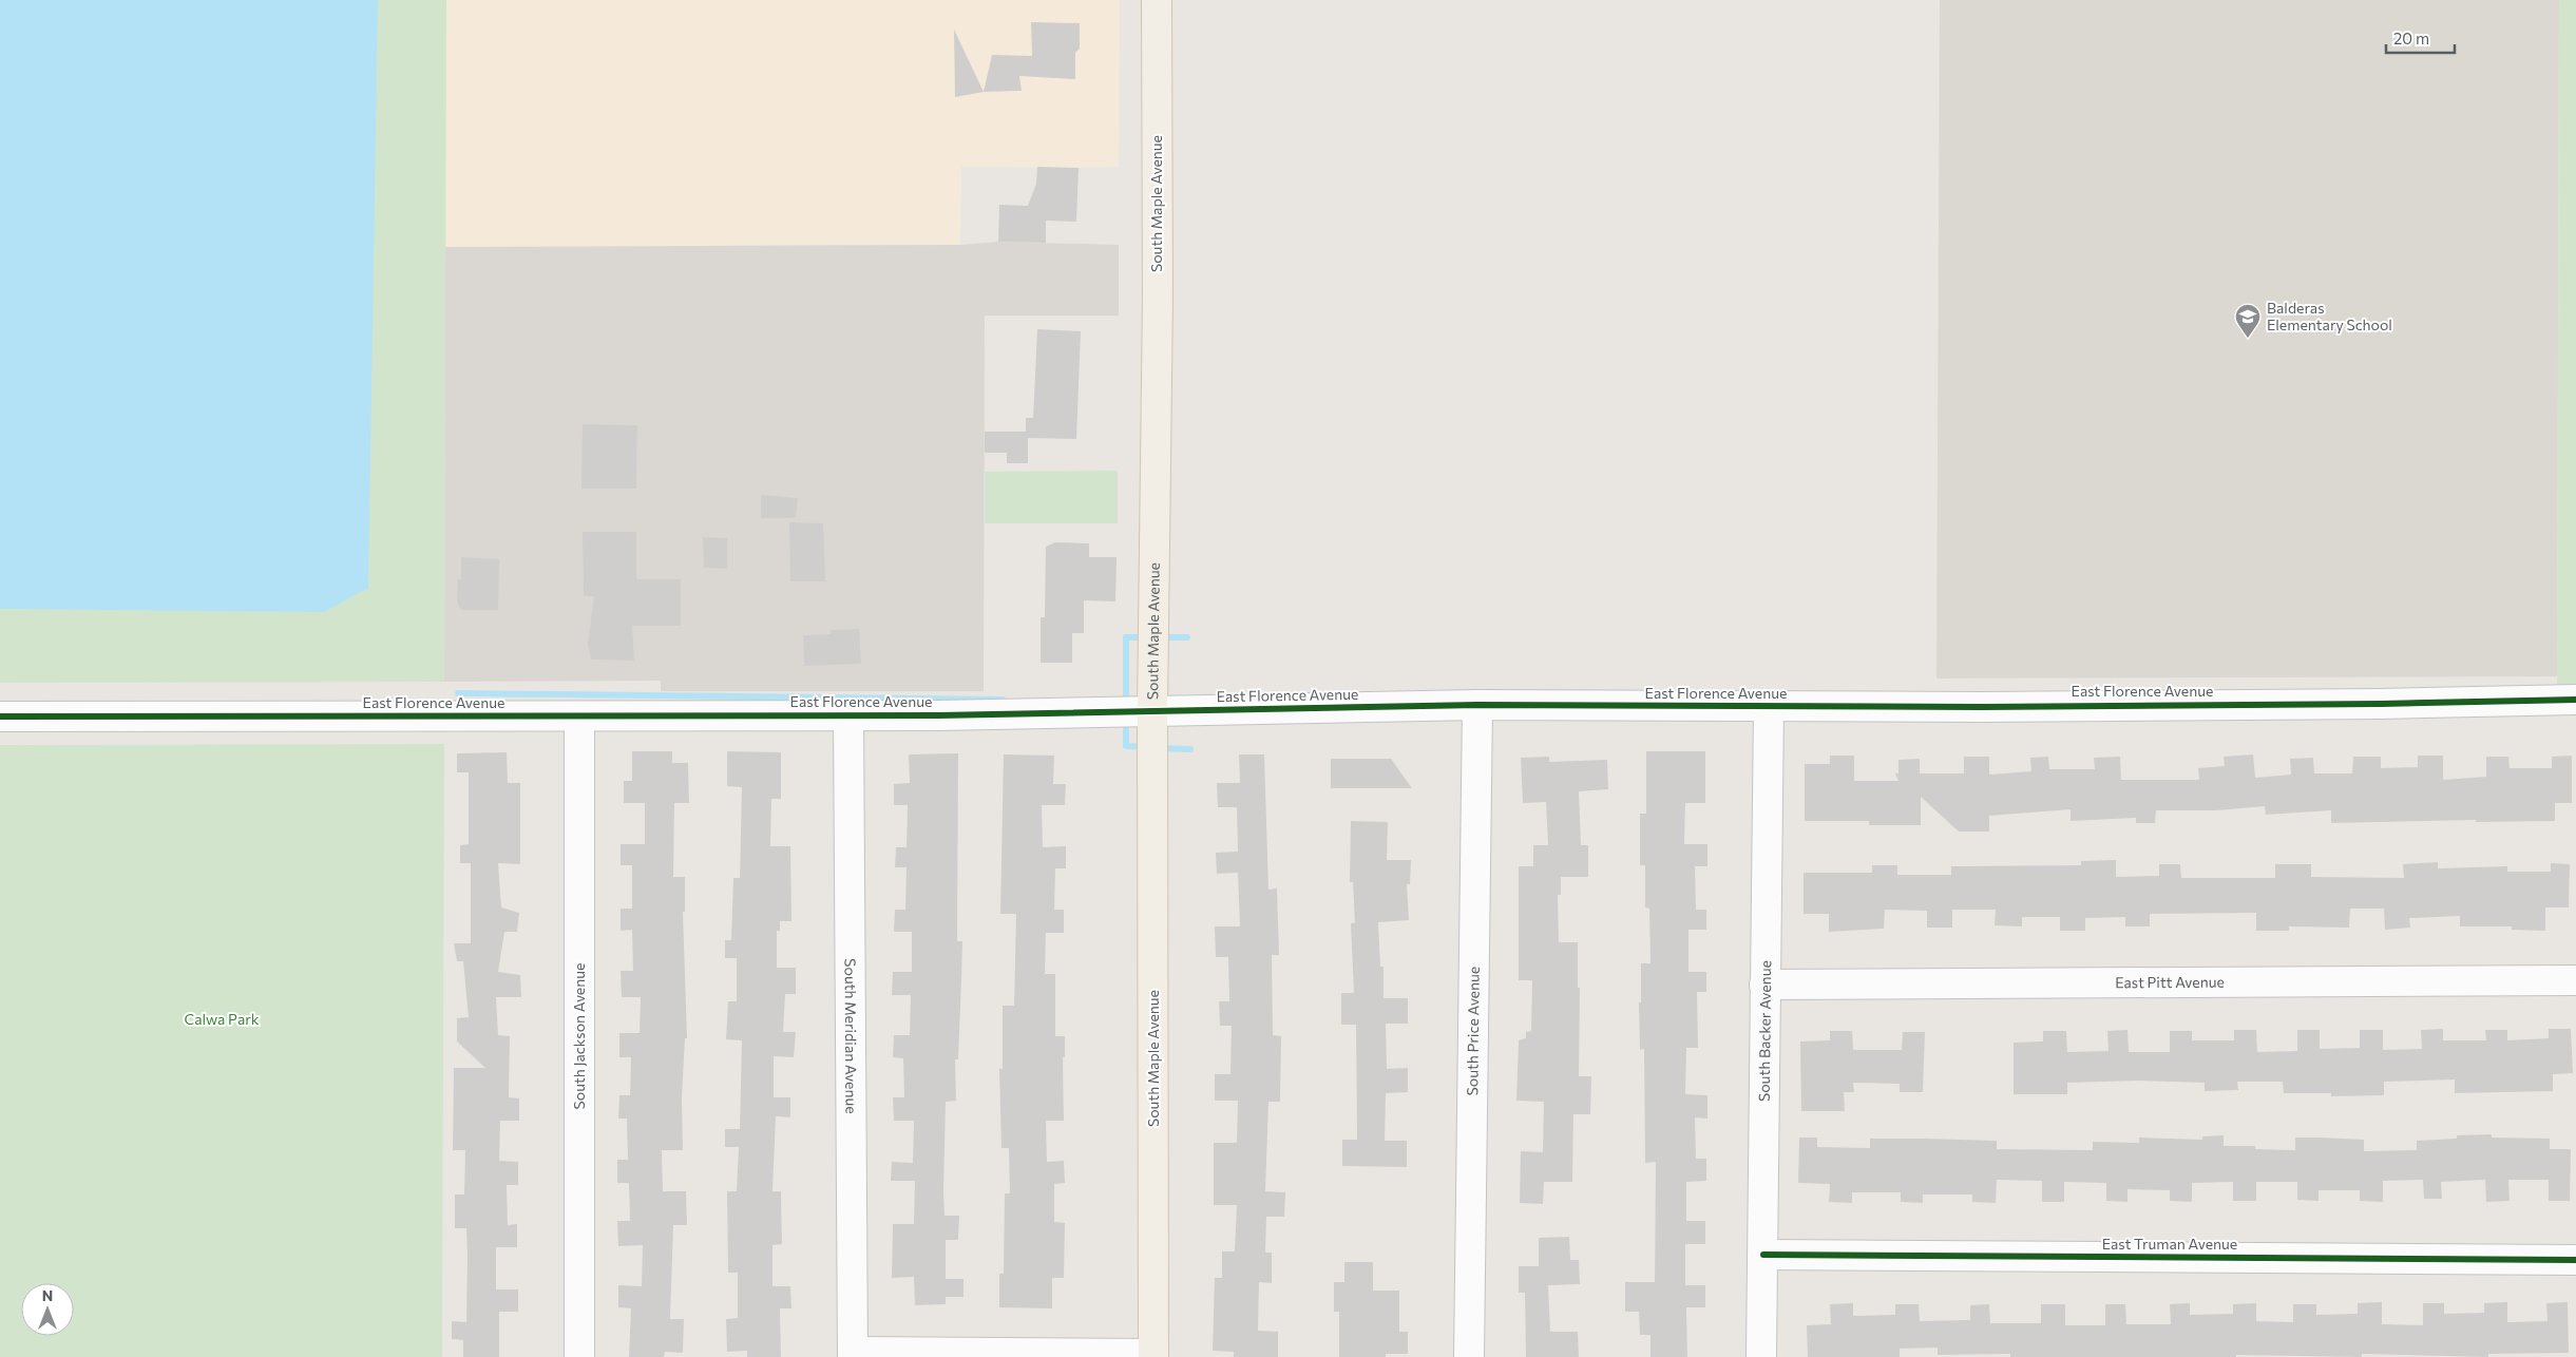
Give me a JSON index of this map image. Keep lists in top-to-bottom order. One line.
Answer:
{"streets":{"main road":["South Maple Avenue"],"street":["East Florence Avenue","East Pitt Avenue","South Price Avenue","South Backer Avenue","South Jackson Avenue","South Meridian Avenue","East Truman Avenue"]},"crossings":[["South Maple Avenue","East Florence Avenue"],["East Florence Avenue","South Price Avenue"],["East Florence Avenue","South Backer Avenue"],["East Florence Avenue","South Jackson Avenue"],["East Florence Avenue","South Meridian Avenue"],["East Pitt Avenue","South Backer Avenue"],["South Backer Avenue","East Truman Avenue"]],"parks":["Calwa Park"],"places":{"school or university":["Balderas Elementary School"]},"scale_bar":"20 m","north":"top"}
